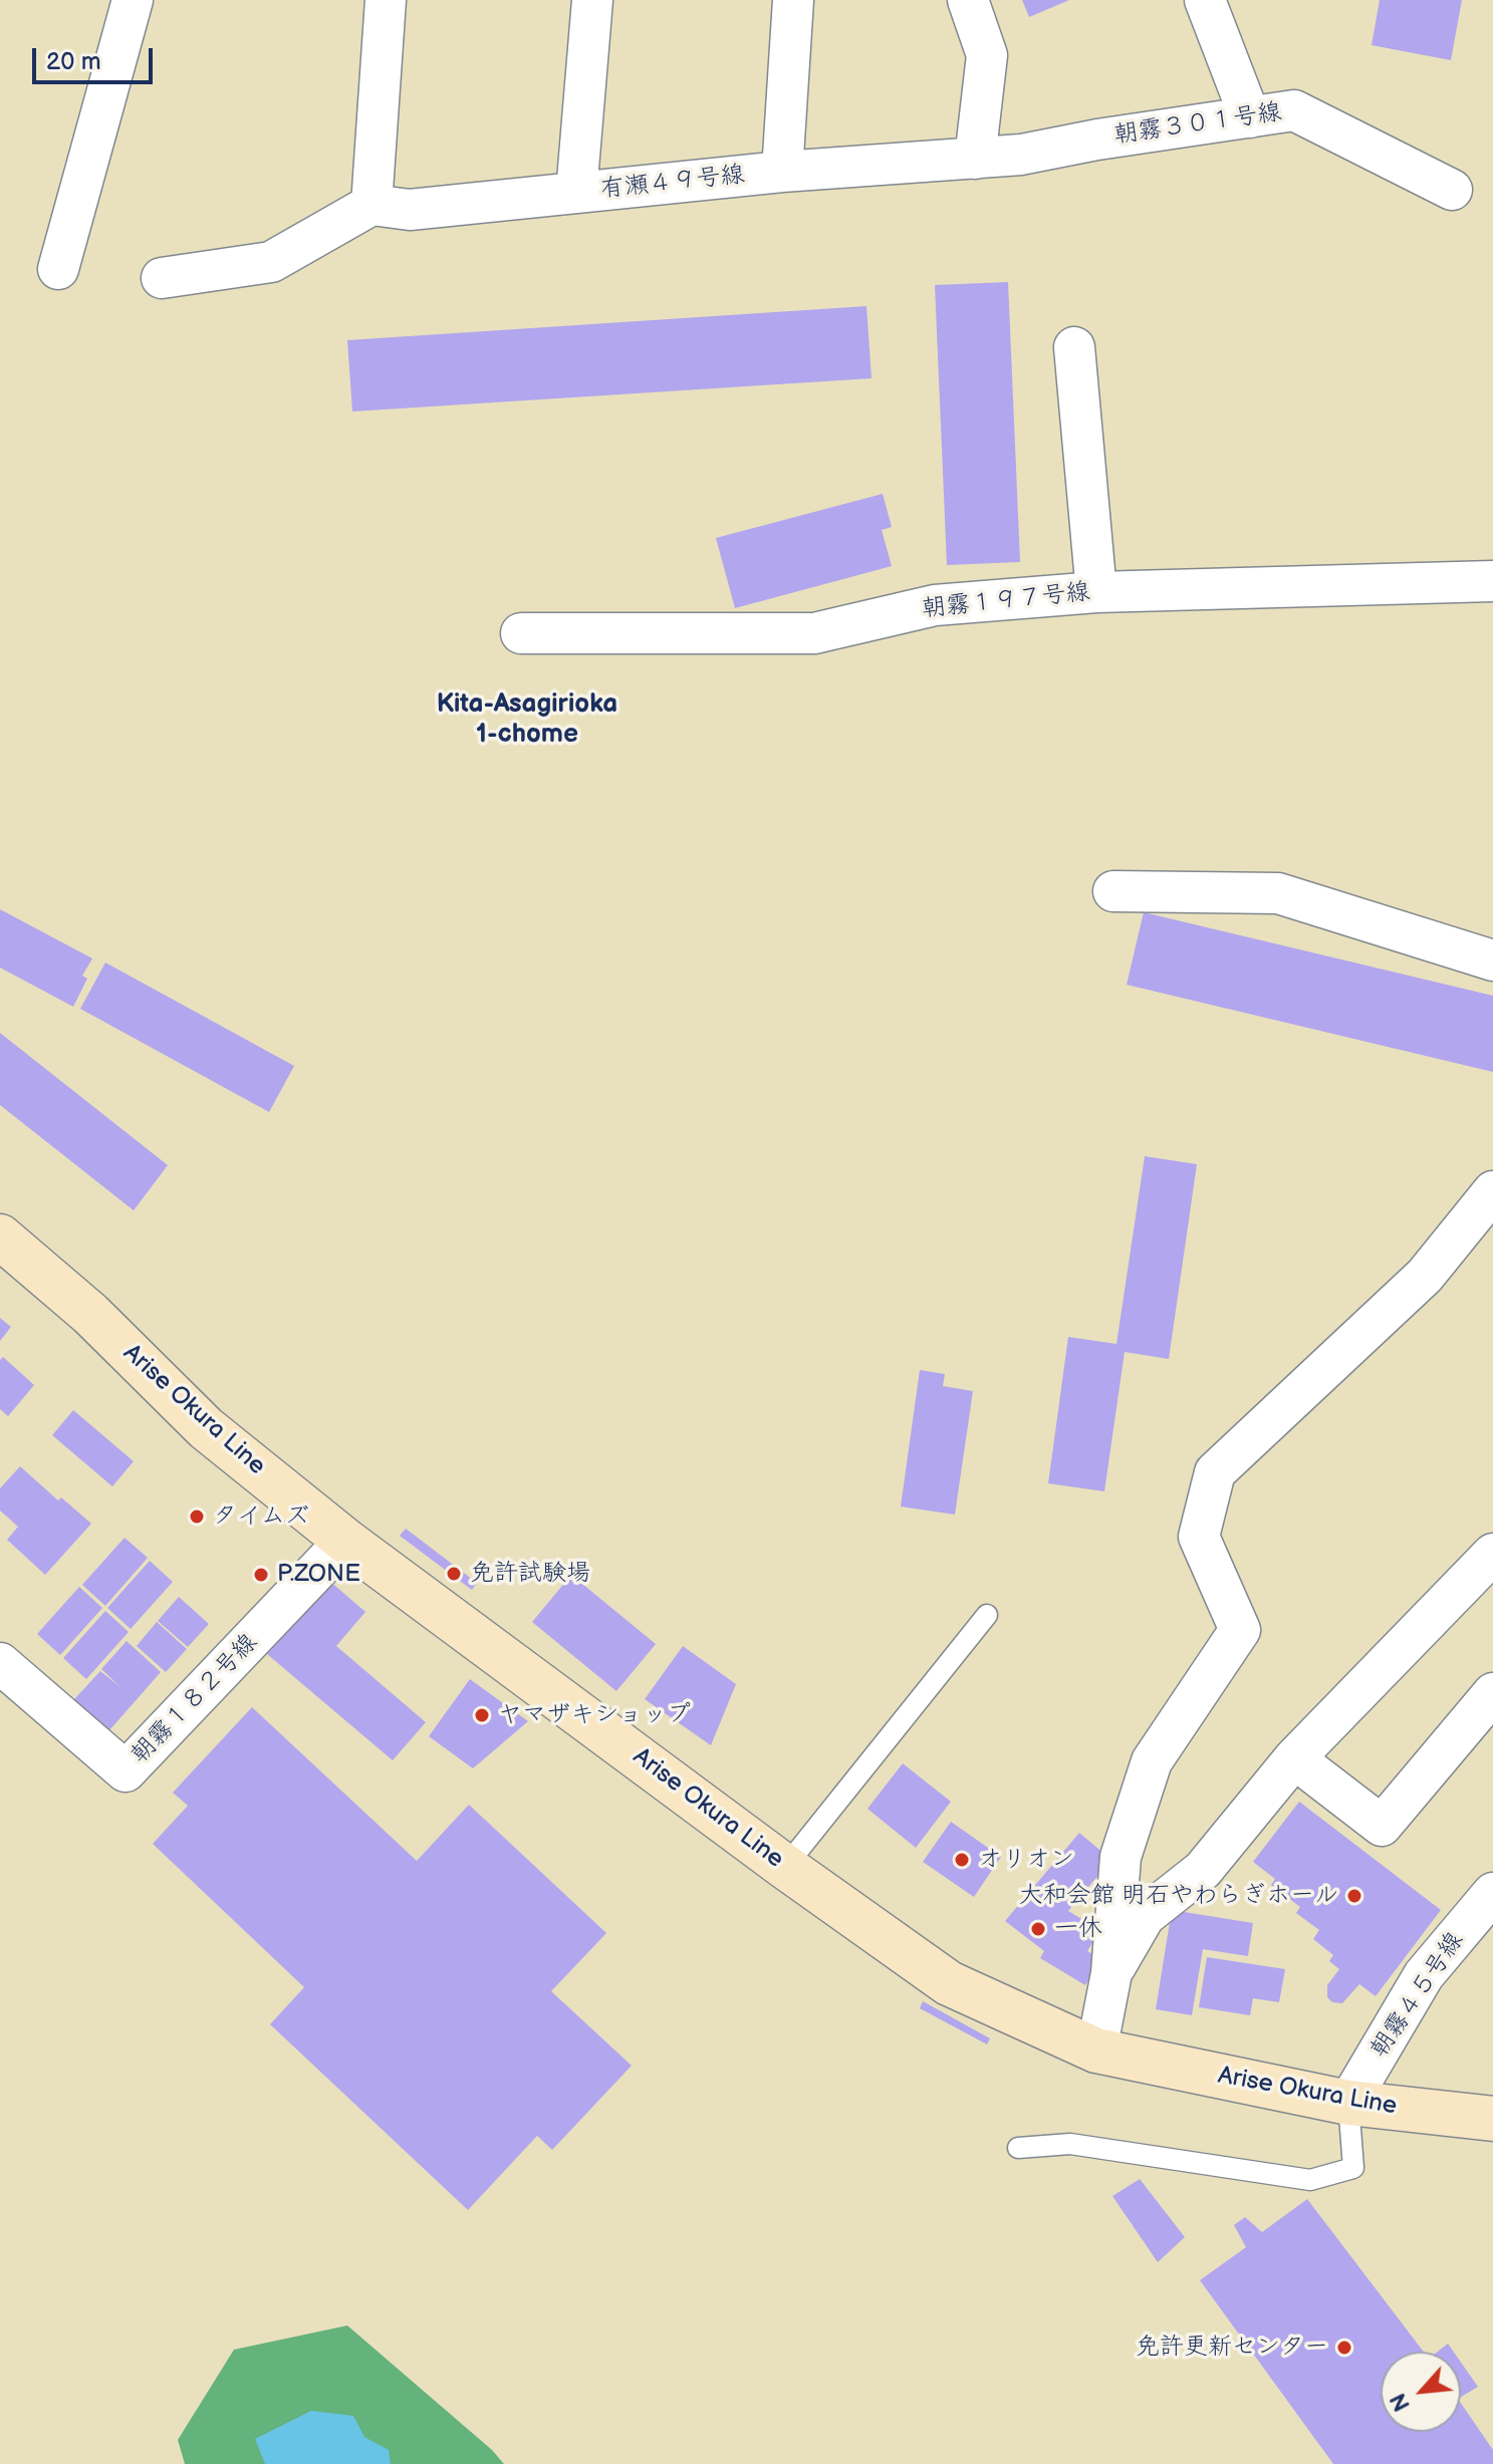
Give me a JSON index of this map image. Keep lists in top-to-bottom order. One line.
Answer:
{"streets":{"main road":["Arise Okura Line"],"street":["朝霧３０１号線","有瀬４９号線","朝霧１９７号線","朝霧１８２号線","朝霧４５号線"]},"crossings":[["朝霧３０１号線","有瀬４９号線"],["Arise Okura Line","朝霧１８２号線"],["Arise Okura Line","朝霧４５号線"]],"districts":["Kita-Asagirioka 1-chome"],"places":["タイムズ","免許試験場","P.ZONE","ヤマザキショップ","オリオン","大和会館 明石やわらぎホール","一休","免許更新センター"],"scale_bar":"20 m","north":"bottom left"}
